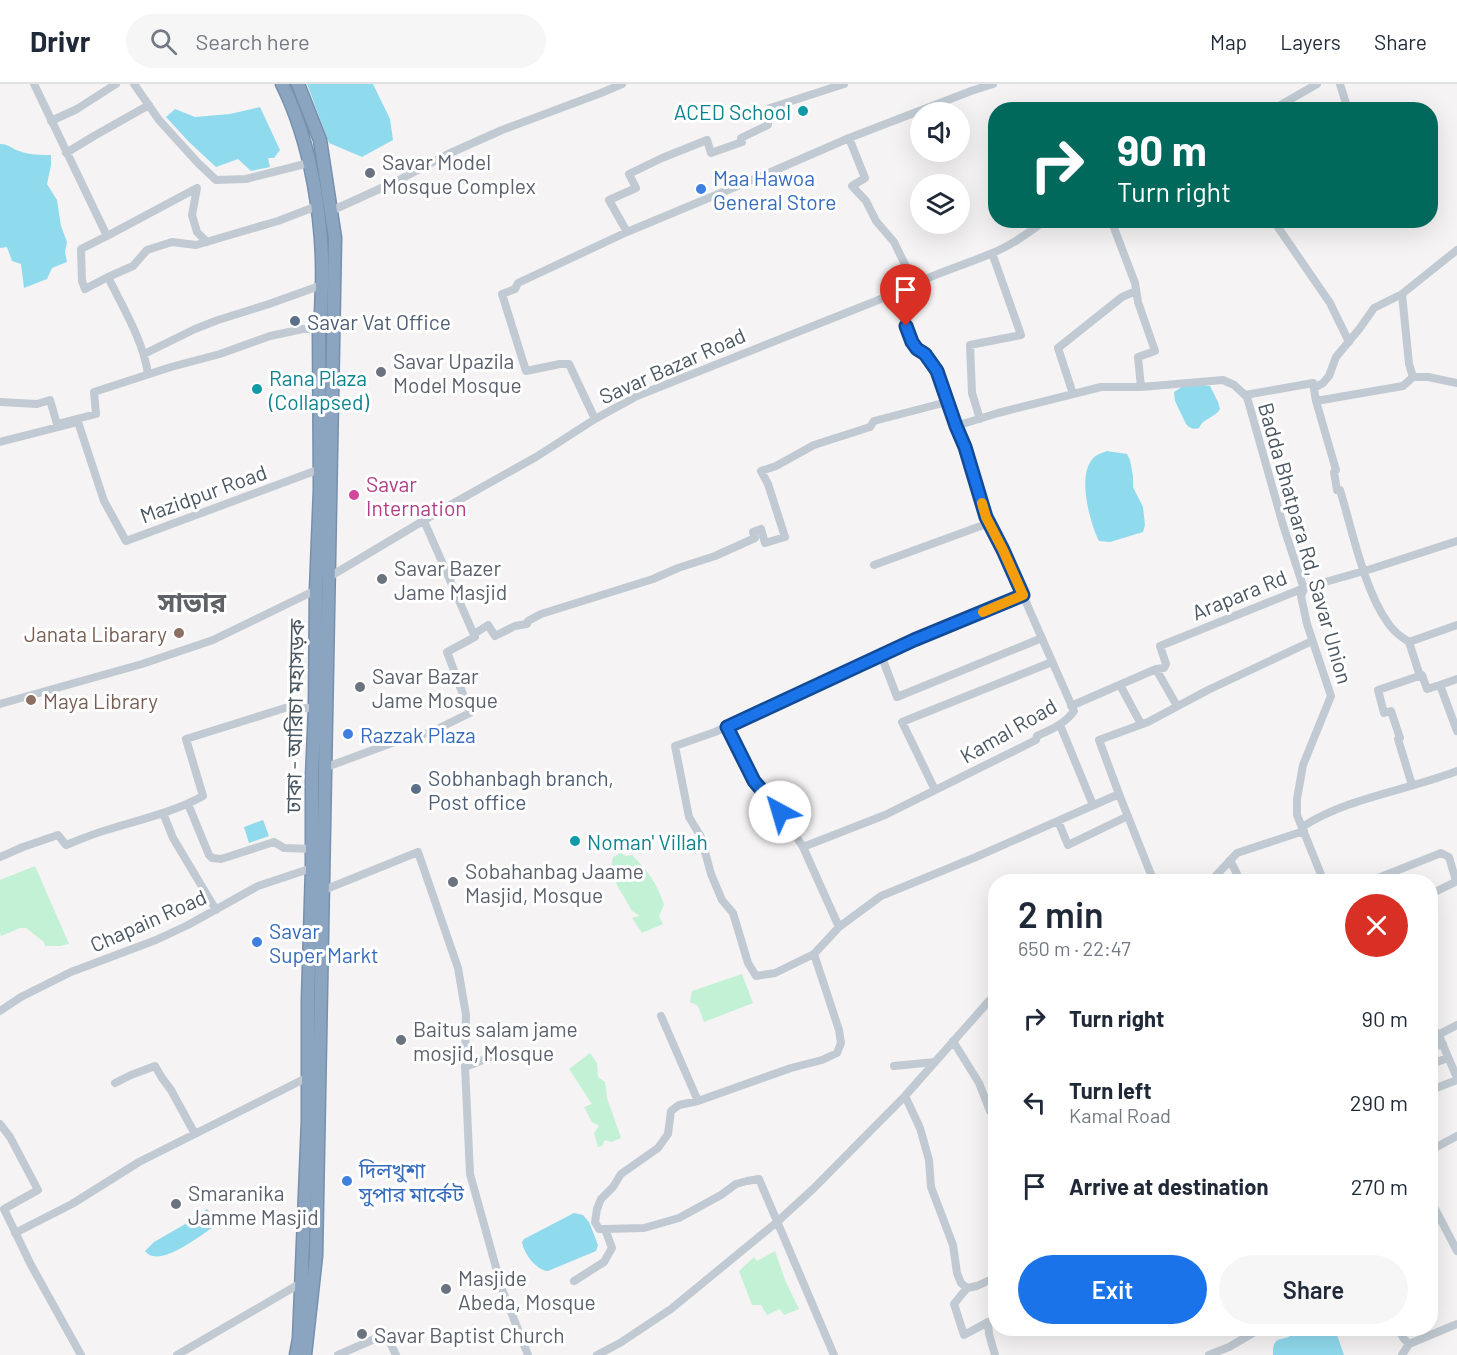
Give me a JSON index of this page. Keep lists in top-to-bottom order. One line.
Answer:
{"streets":{"highway":["ঢাকা - আরিচা মহাসড়ক"],"street":["Savar Bazar Road","Mazidpur Road","Badda Bhatpara Rd, Savar Union","Arapara Rd","Kamal Road","Chapain Road"]},"crossings":[["Savar Bazar Road","ঢাকা - আরিচা মহাসড়ক"],["Savar Bazar Road","Kamal Road"],["Mazidpur Road","ঢাকা - আরিচা মহাসড়ক"],["Badda Bhatpara Rd, Savar Union","Arapara Rd"],["Badda Bhatpara Rd, Savar Union","Kamal Road"],["ঢাকা - আরিচা মহাসড়ক","Chapain Road"]],"districts":["সাভার"],"places":["ACED School","Savar Model Mosque Complex","Maa Hawoa General Store","Savar Vat Office","Savar Upazila Model Mosque","Rana Plaza (Collapsed)","Savar Internation","Savar Bazer Jame Masjid","Janata Libarary","Savar Bazar Jame Mosque","Maya Library","Razzak Plaza","Sobhanbagh branch, Post office","Noman' Villah","Sobahanbag Jaame Masjid, Mosque","Savar Super Markt","Baitus salam jame mosjid, Mosque","দিলখুশা সুপার মার্কেট","Smaranika Jamme Masjid","Masjide Abeda, Mosque","Savar Baptist Church"],"page":{"header":"Drivr","search":"Search here","nav":["Map","Layers","Share"],"turn":["90 m","Turn right"],"heading":["2 min","650 m · 22:47"],"list":[{"name":"Turn right","value":"90 m"},{"name":"Turn left","note":"Kamal Road","value":"290 m"},{"name":"Arrive at destination","value":"270 m"}],"buttons":["Exit","Share"]}}
